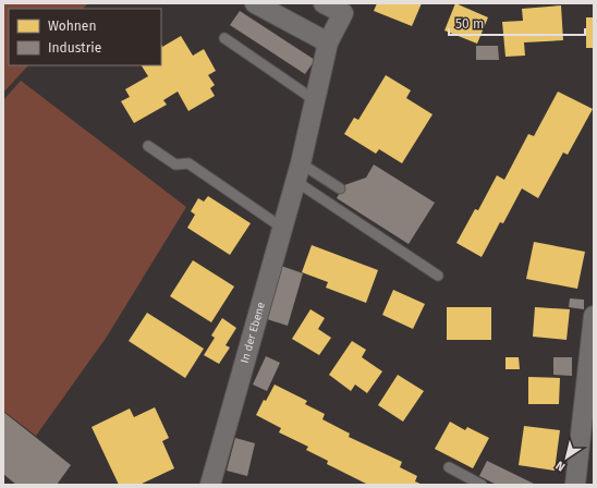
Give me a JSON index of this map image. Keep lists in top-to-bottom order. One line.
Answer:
{"streets":{"street":["In der Ebene"]},"legend":["Wohnen","Industrie"],"scale_bar":"50 m","north":"bottom left"}
